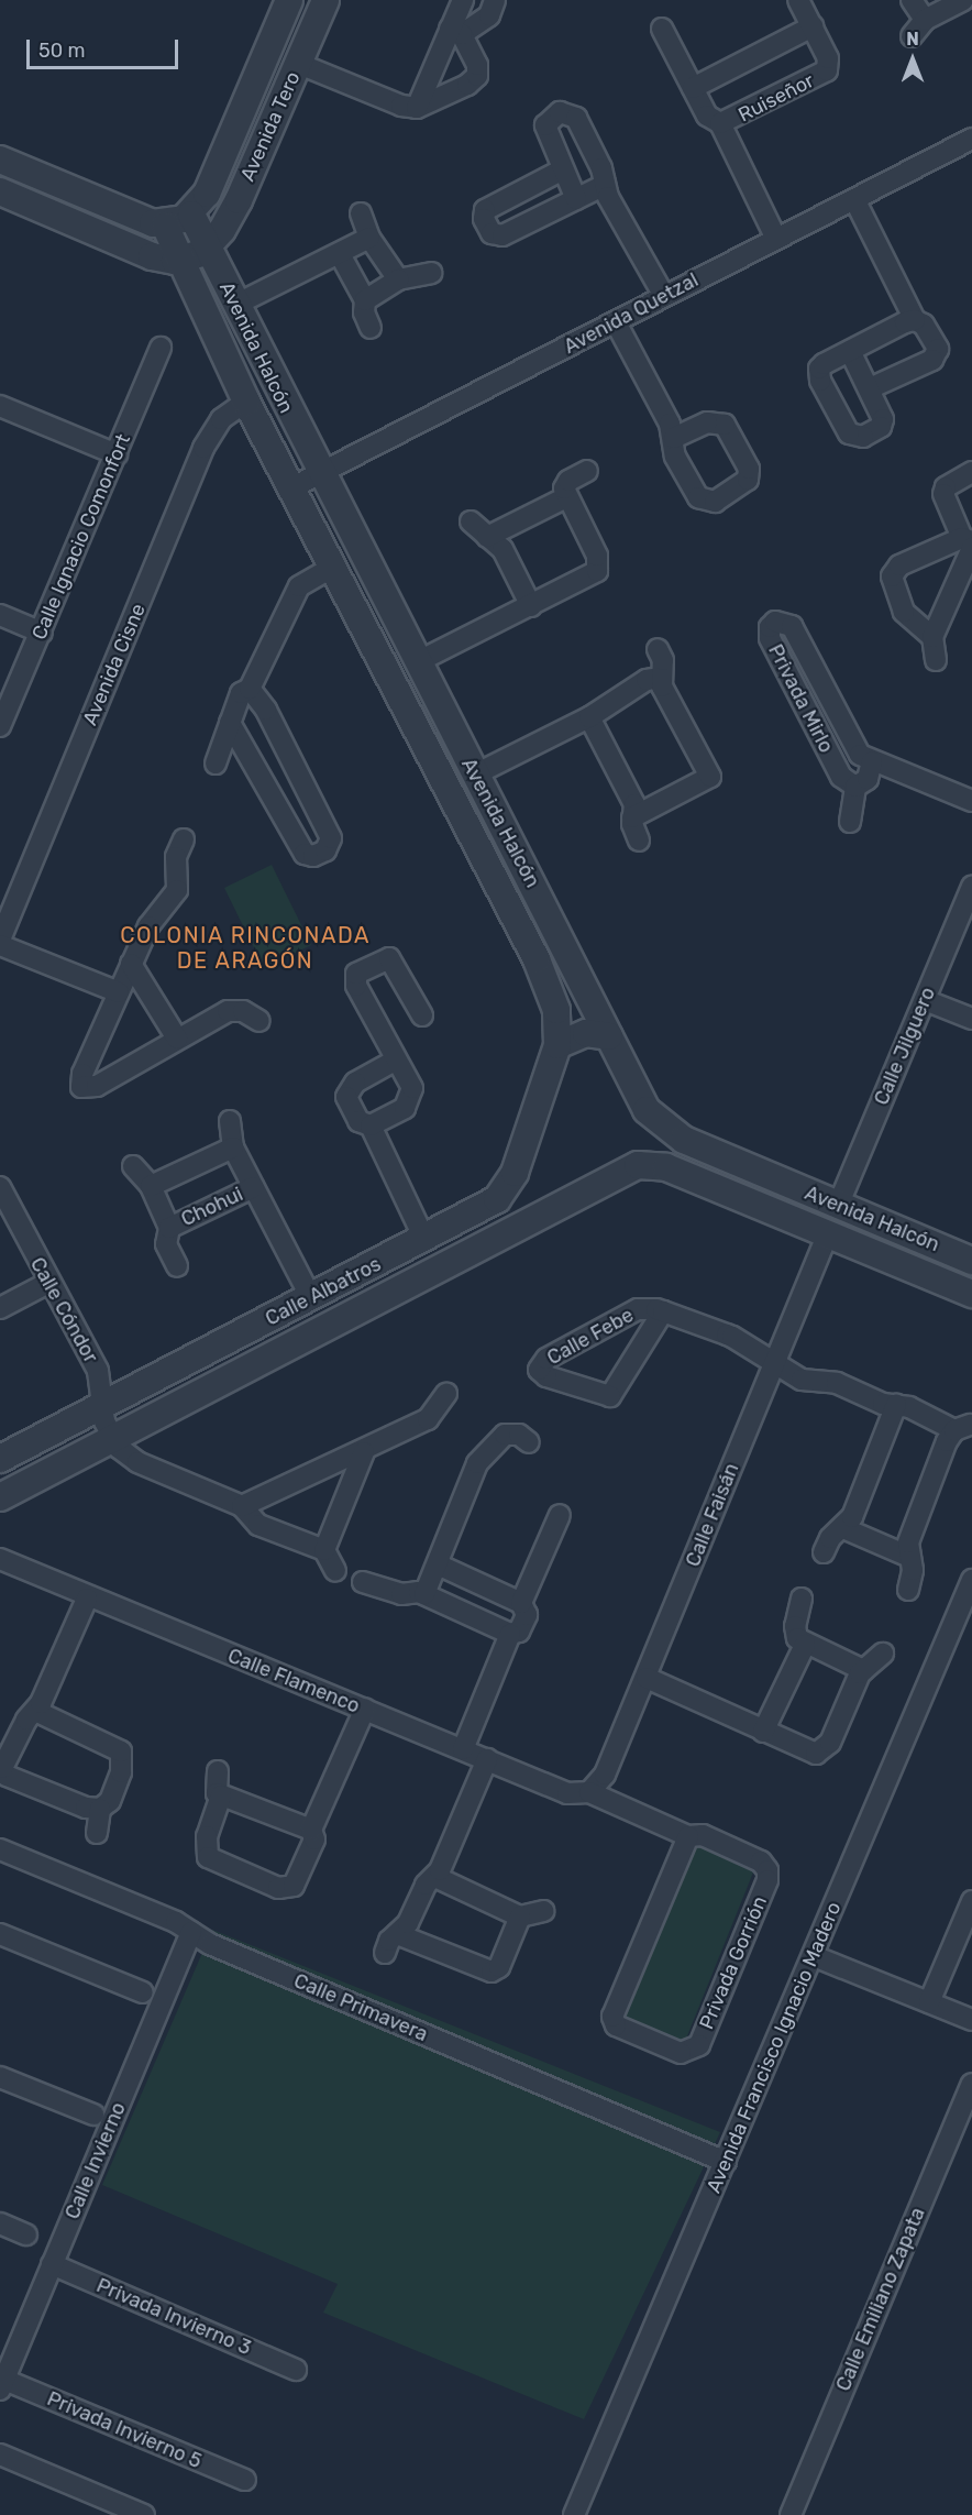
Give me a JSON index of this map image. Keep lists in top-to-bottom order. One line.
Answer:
{"streets":{"street":["Ruiseñor","Avenida Tero","Avenida Quetzal","Avenida Halcón","Calle Ignacio Comonfort","Avenida Cisne","Privada Mirlo","Calle Jilguero","Chohui","Calle Albatros","Calle Cóndor","Calle Febe","Calle Faisán","Calle Flamenco","Privada Gorrión","Calle Primavera","Avenida Francisco Ignacio Madero","Calle Invierno","Calle Emiliano Zapata","Privada Invierno 3","Privada Invierno 5"]},"crossings":[["Avenida Tero","Avenida Halcón"],["Avenida Quetzal","Avenida Halcón"],["Avenida Halcón","Avenida Cisne"],["Avenida Halcón","Calle Jilguero"],["Avenida Halcón","Calle Albatros"],["Avenida Halcón","Calle Faisán"],["Calle Albatros","Calle Cóndor"],["Calle Faisán","Calle Flamenco"],["Calle Faisán","Privada Gorrión"],["Calle Flamenco","Privada Gorrión"],["Calle Primavera","Avenida Francisco Ignacio Madero"],["Calle Primavera","Calle Invierno"],["Calle Invierno","Privada Invierno 3"],["Calle Invierno","Privada Invierno 5"]],"districts":["COLONIA RINCONADA DE ARAGÓN"],"scale_bar":"50 m","north":"top"}
